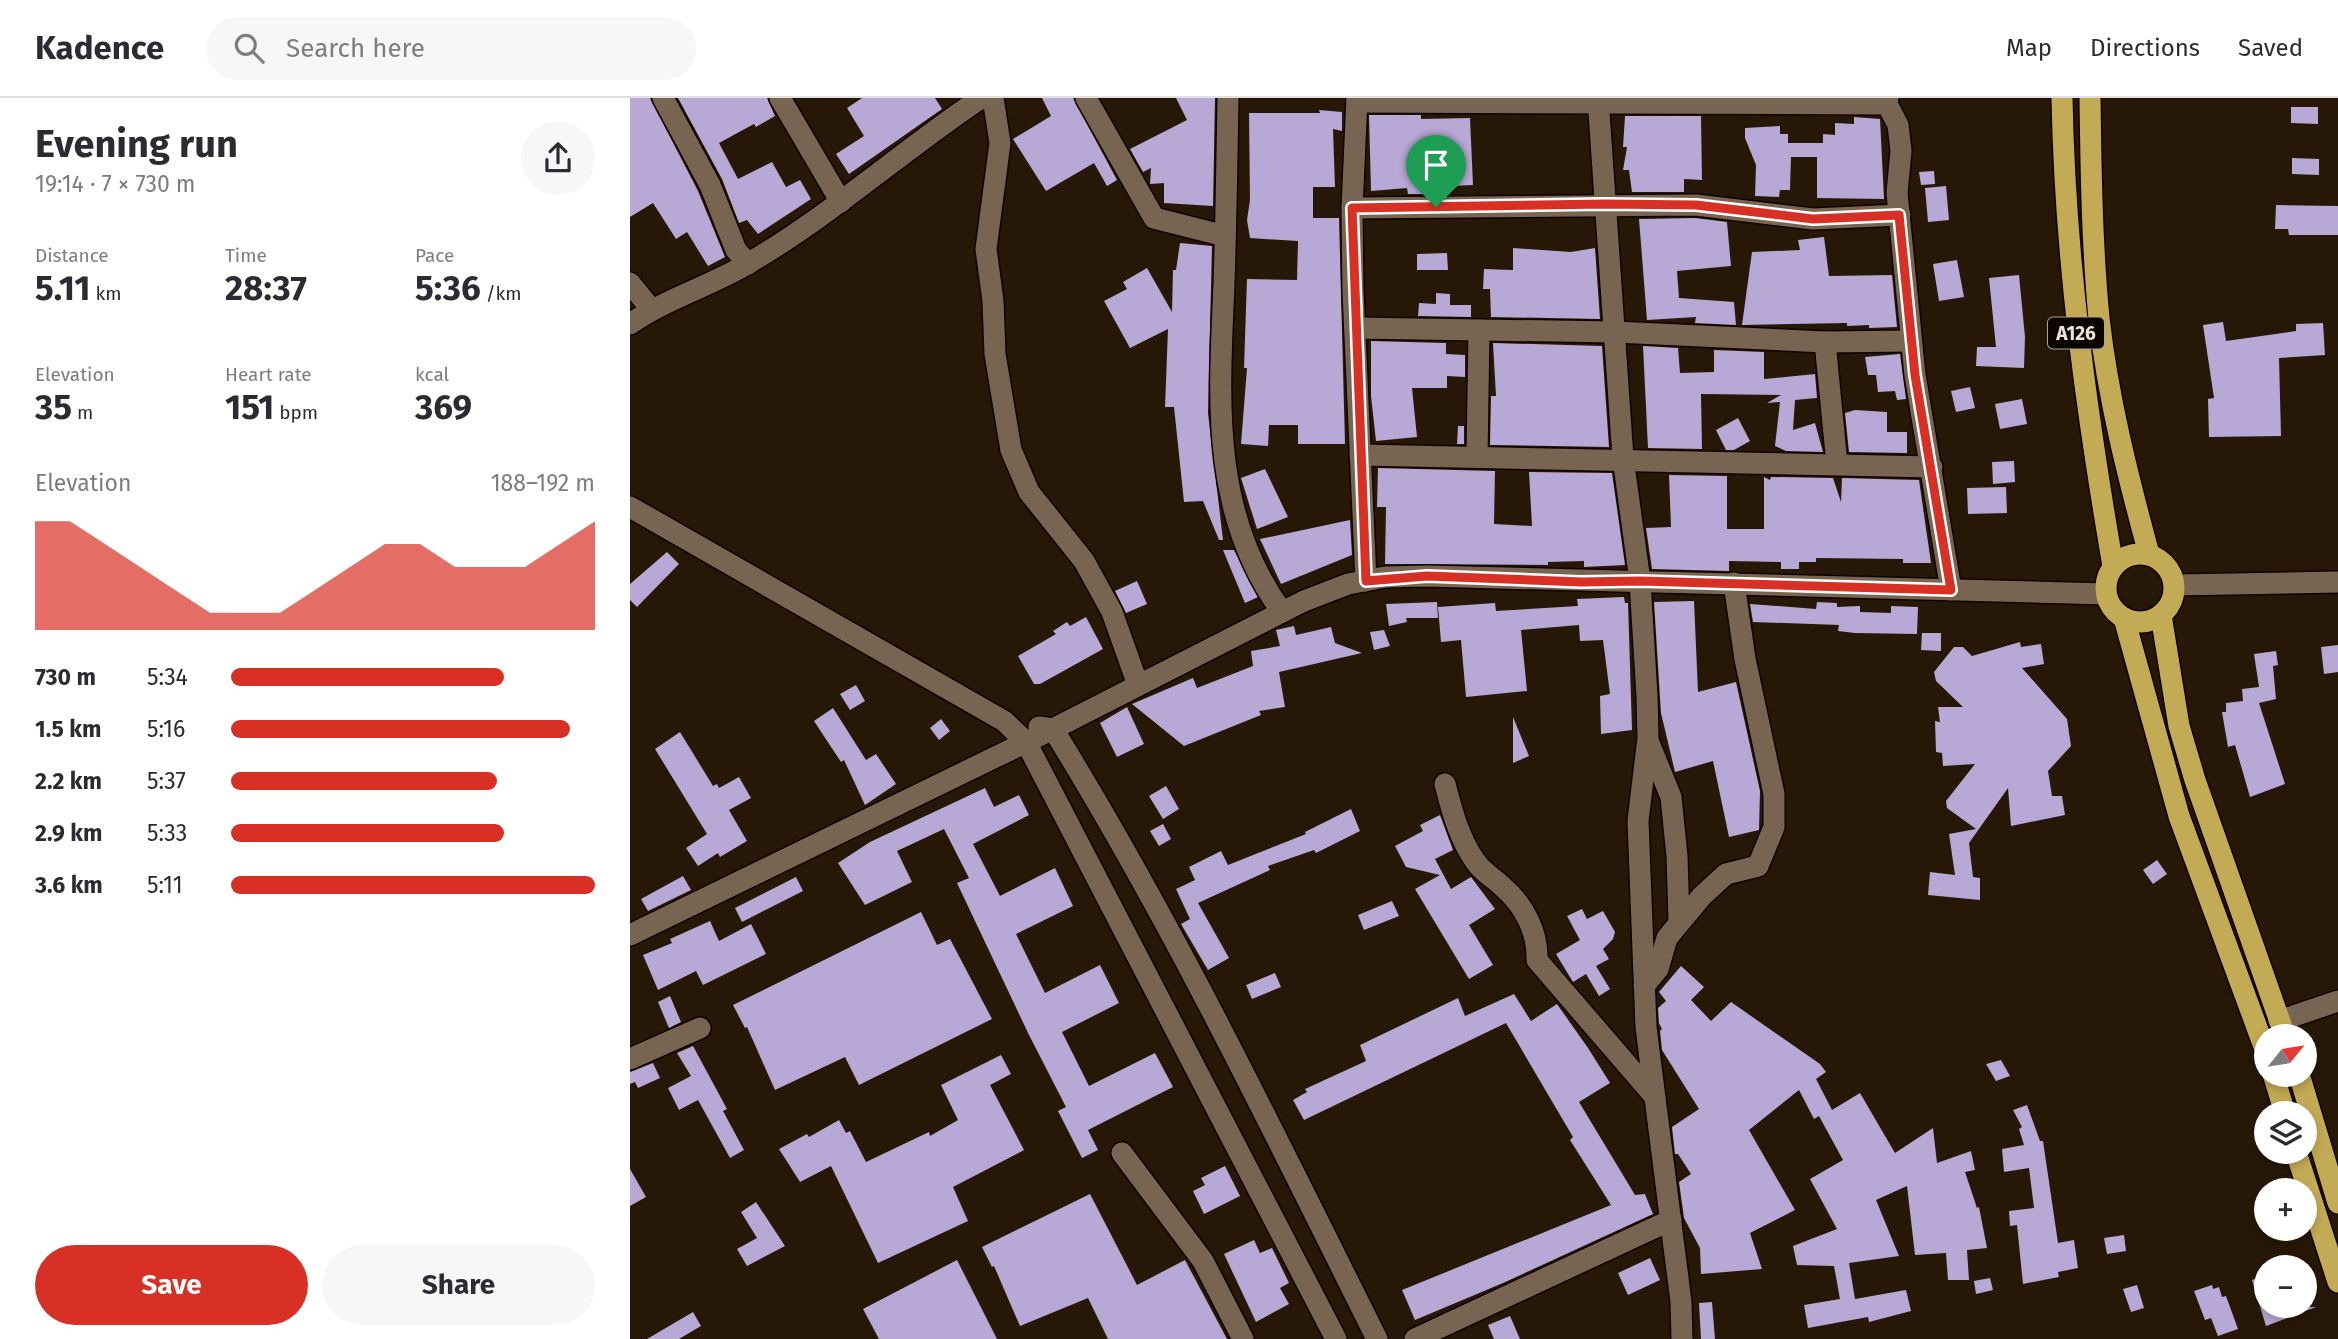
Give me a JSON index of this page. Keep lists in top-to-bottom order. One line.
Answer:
{"streets":{"highway":["A126"]},"north":"top right","page":{"header":"Kadence","search":"Search here","nav":["Map","Directions","Saved"],"heading":["Evening run","19:14 · 7 × 730 m"],"stats":[["Distance","5.11 km"],["Time","28:37"],["Pace","5:36 /km"],["Elevation","35 m"],["Heart rate","151 bpm"],["kcal","369"]],"chart":["Elevation","188–192 m"],"list":[{"name":"730 m","note":"5:34"},{"name":"1.5 km","note":"5:16"},{"name":"2.2 km","note":"5:37"},{"name":"2.9 km","note":"5:33"},{"name":"3.6 km","note":"5:11"}],"map_buttons":["+","−"],"buttons":["Save","Share"]}}
